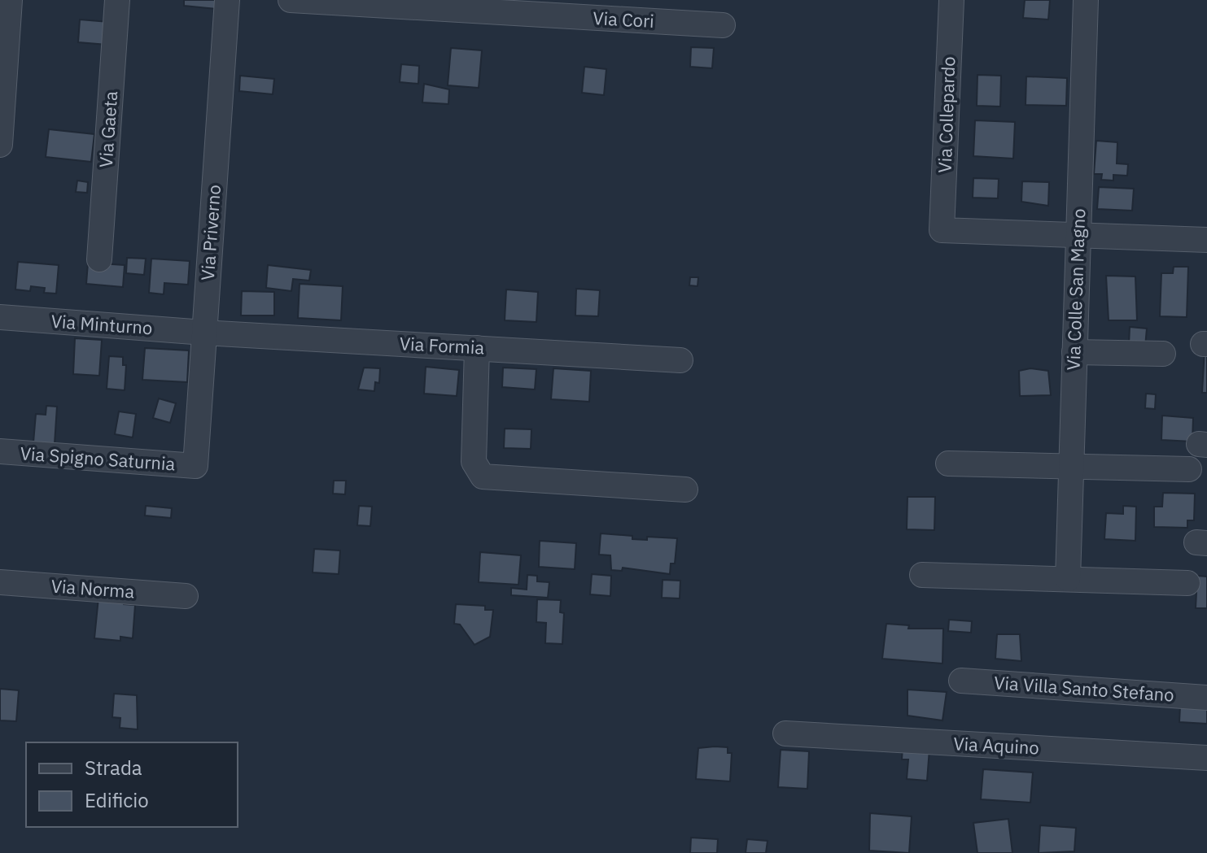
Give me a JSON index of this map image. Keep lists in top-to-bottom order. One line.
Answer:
{"streets":{"street":["Via Cori","Via Collepardo","Via Gaeta","Via Priverno","Via Colle San Magno","Via Minturno","Via Formia","Via Spigno Saturnia","Via Norma","Via Villa Santo Stefano","Via Aquino"]},"crossings":[["Via Collepardo","Via Colle San Magno"],["Via Priverno","Via Minturno"],["Via Priverno","Via Formia"],["Via Priverno","Via Spigno Saturnia"],["Via Minturno","Via Formia"]],"legend":["Strada","Edificio"]}
